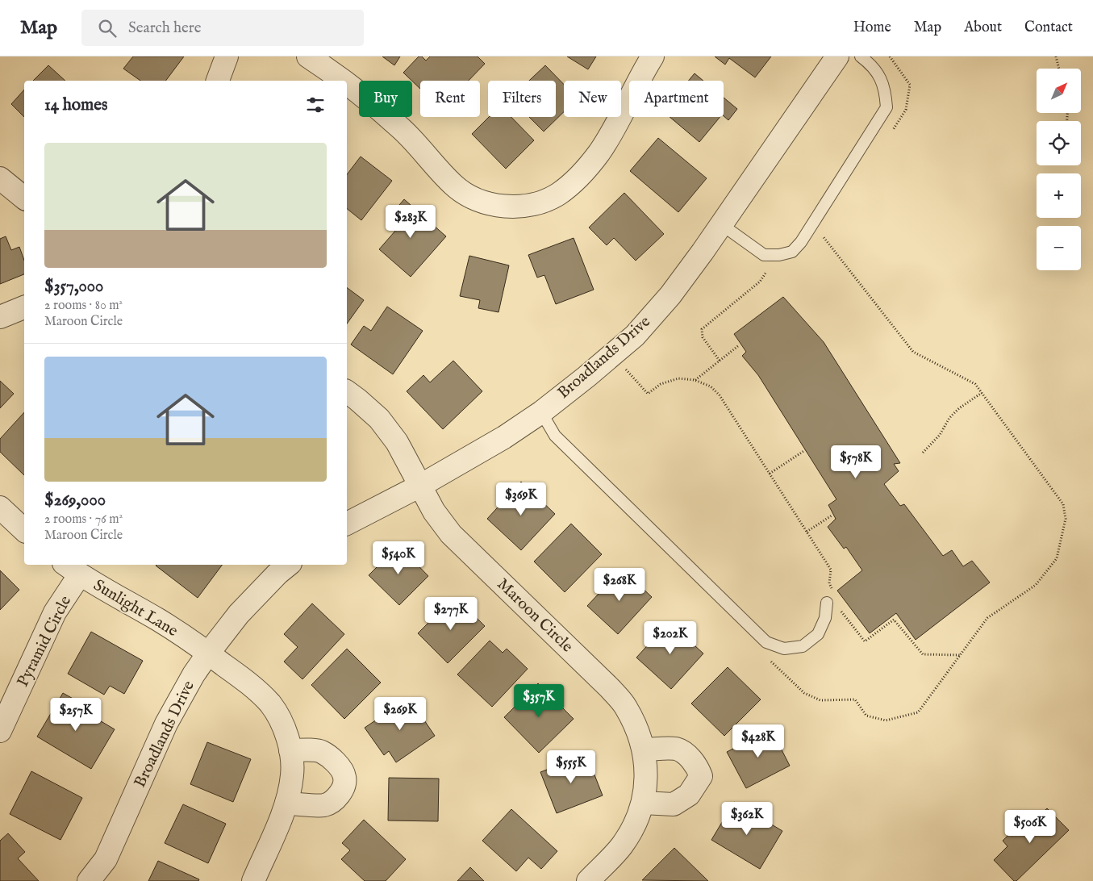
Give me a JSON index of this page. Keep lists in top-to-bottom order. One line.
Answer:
{"streets":{"street":["Broadlands Drive","Sunlight Lane","Maroon Circle","Pyramid Circle"]},"crossings":[["Broadlands Drive","Sunlight Lane"],["Broadlands Drive","Maroon Circle"],["Sunlight Lane","Pyramid Circle"]],"north":"top right","page":{"header":"Map","search":"Search here","nav":["Home","Map","About","Contact"],"map_buttons":["+","−"],"chip":["Buy","Rent","Filters","New","Apartment"],"heading":"14 homes","list":[{"name":"$357,000","note":"2 rooms · 80 m² · Maroon Circle"},{"name":"$269,000","note":"2 rooms · 76 m² · Maroon Circle"}],"price":["$283K","$578K","$369K","$540K","$268K","$277K","$202K","$357K","$269K","$257K","$428K","$555K","$362K","$506K"]}}
